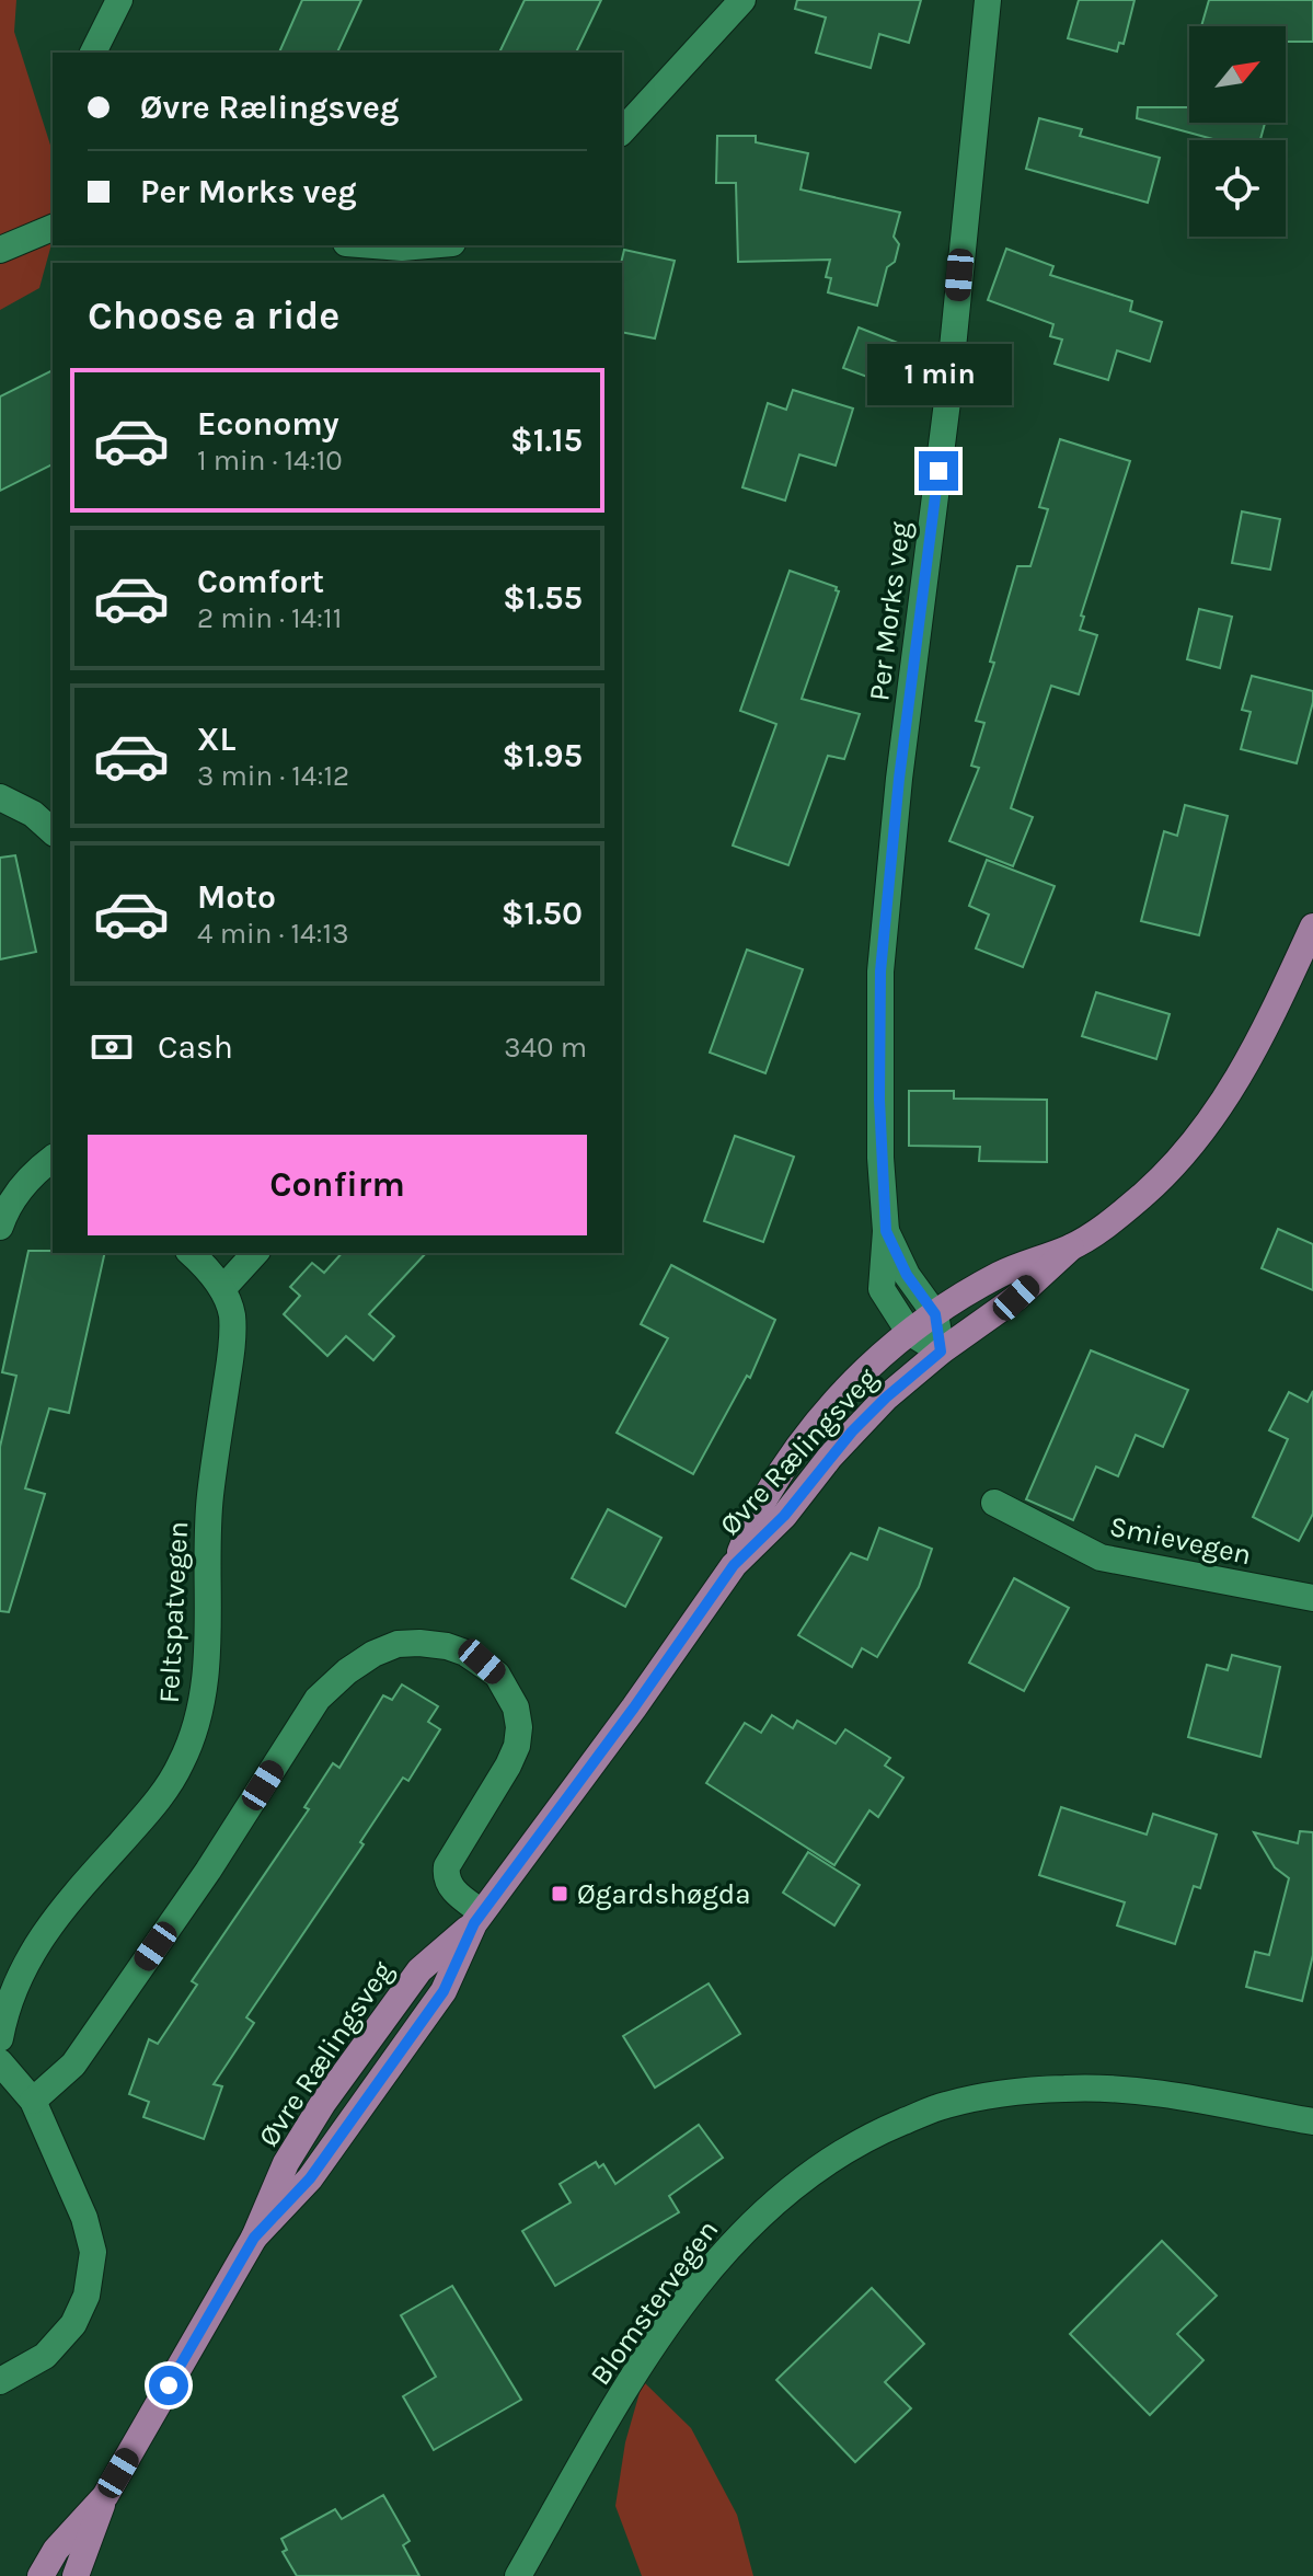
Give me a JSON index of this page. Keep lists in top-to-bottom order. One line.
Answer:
{"streets":{"main road":["Øvre Rælingsveg"],"street":["Per Morks veg","Smievegen","Feltspatvegen","Blomstervegen"]},"crossings":[["Per Morks veg","Øvre Rælingsveg"]],"places":{"transit":["Øgardshøgda"]},"north":"top right","page":{"banner":["Øvre Rælingsveg","Per Morks veg"],"heading":"Choose a ride","bubble":"1 min","list":[{"name":"Economy","note":"1 min · 14:10","value":"$1.15"},{"name":"Comfort","note":"2 min · 14:11","value":"$1.55"},{"name":"XL","note":"3 min · 14:12","value":"$1.95"},{"name":"Moto","note":"4 min · 14:13","value":"$1.50"}],"pay":["Cash","340 m"],"buttons":"Confirm"}}
